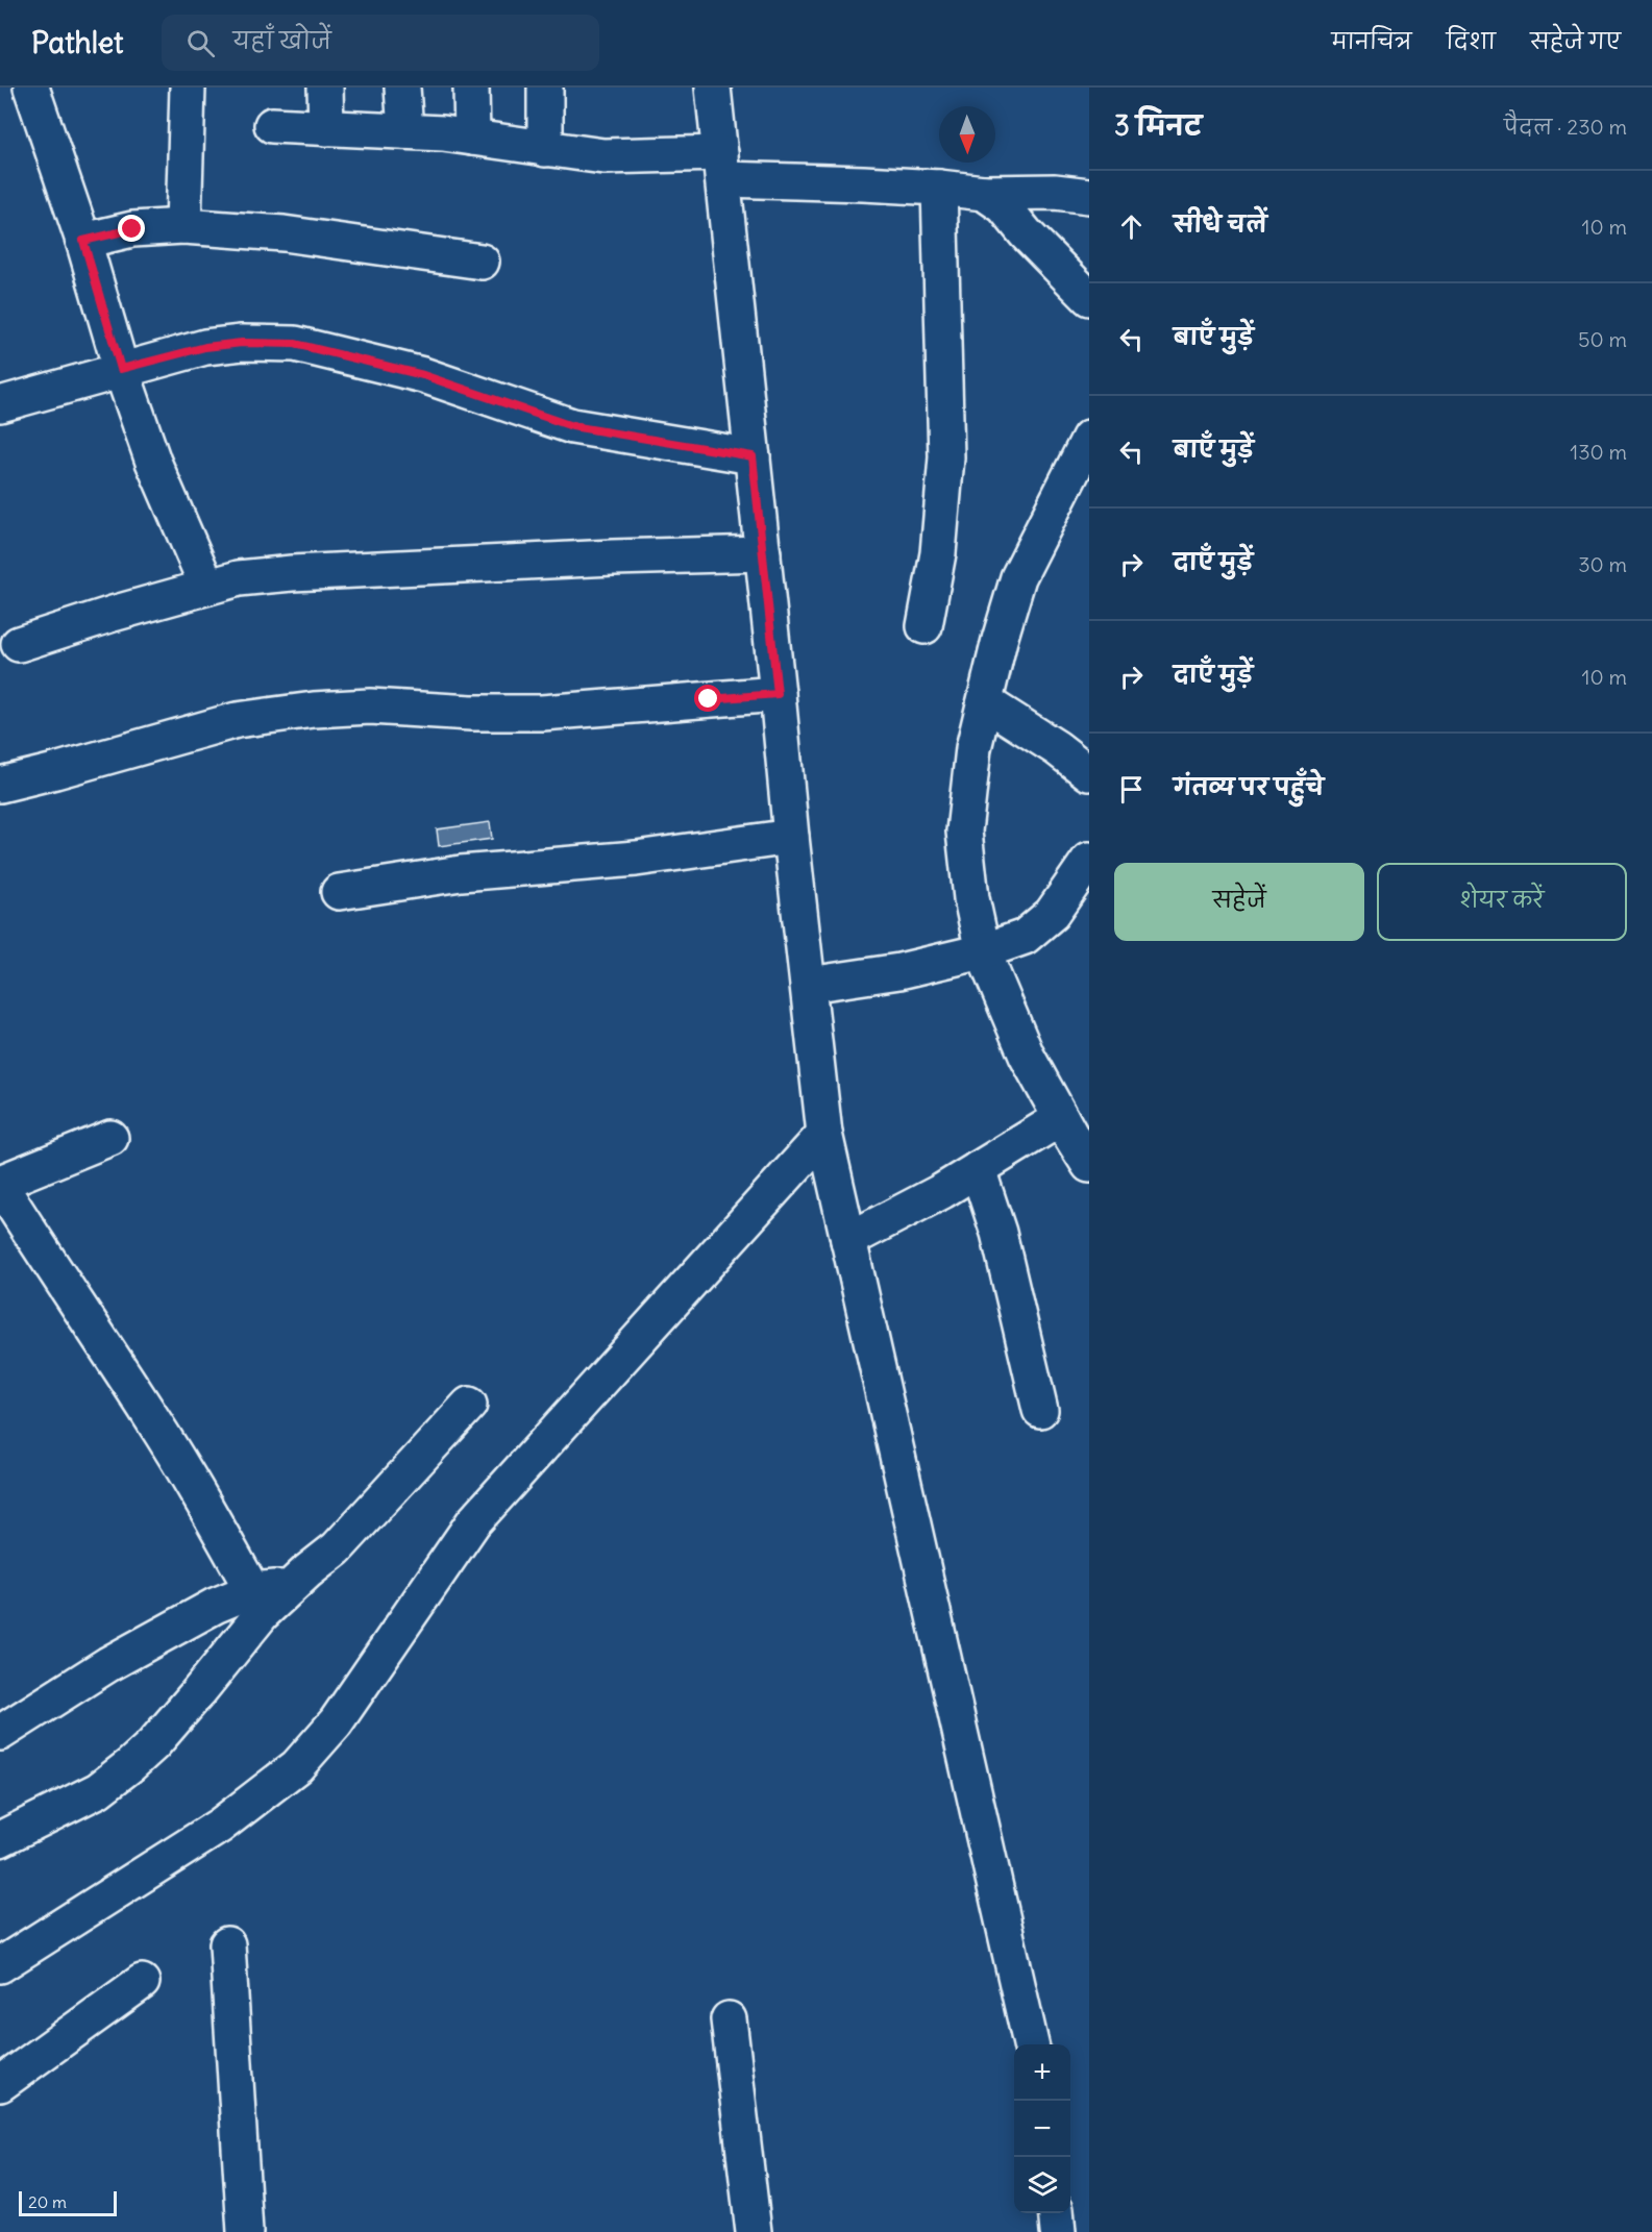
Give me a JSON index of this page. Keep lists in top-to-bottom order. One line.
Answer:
{"scale_bar":"20 m","north":"bottom","page":{"header":"Pathlet","search":"यहाँ खोजें","nav":["मानचित्र","दिशा","सहेजे गए"],"heading":["3 मिनट","पैदल · 230 m"],"list":[["सीधे चलें","10 m"],["बाएँ मुड़ें","50 m"],["बाएँ मुड़ें","130 m"],["दाएँ मुड़ें","30 m"],["दाएँ मुड़ें","10 m"],"गंतव्य पर पहुँचे"],"buttons":["सहेजें","शेयर करें"],"map_buttons":["+","−"],"scale":"20 m"}}
